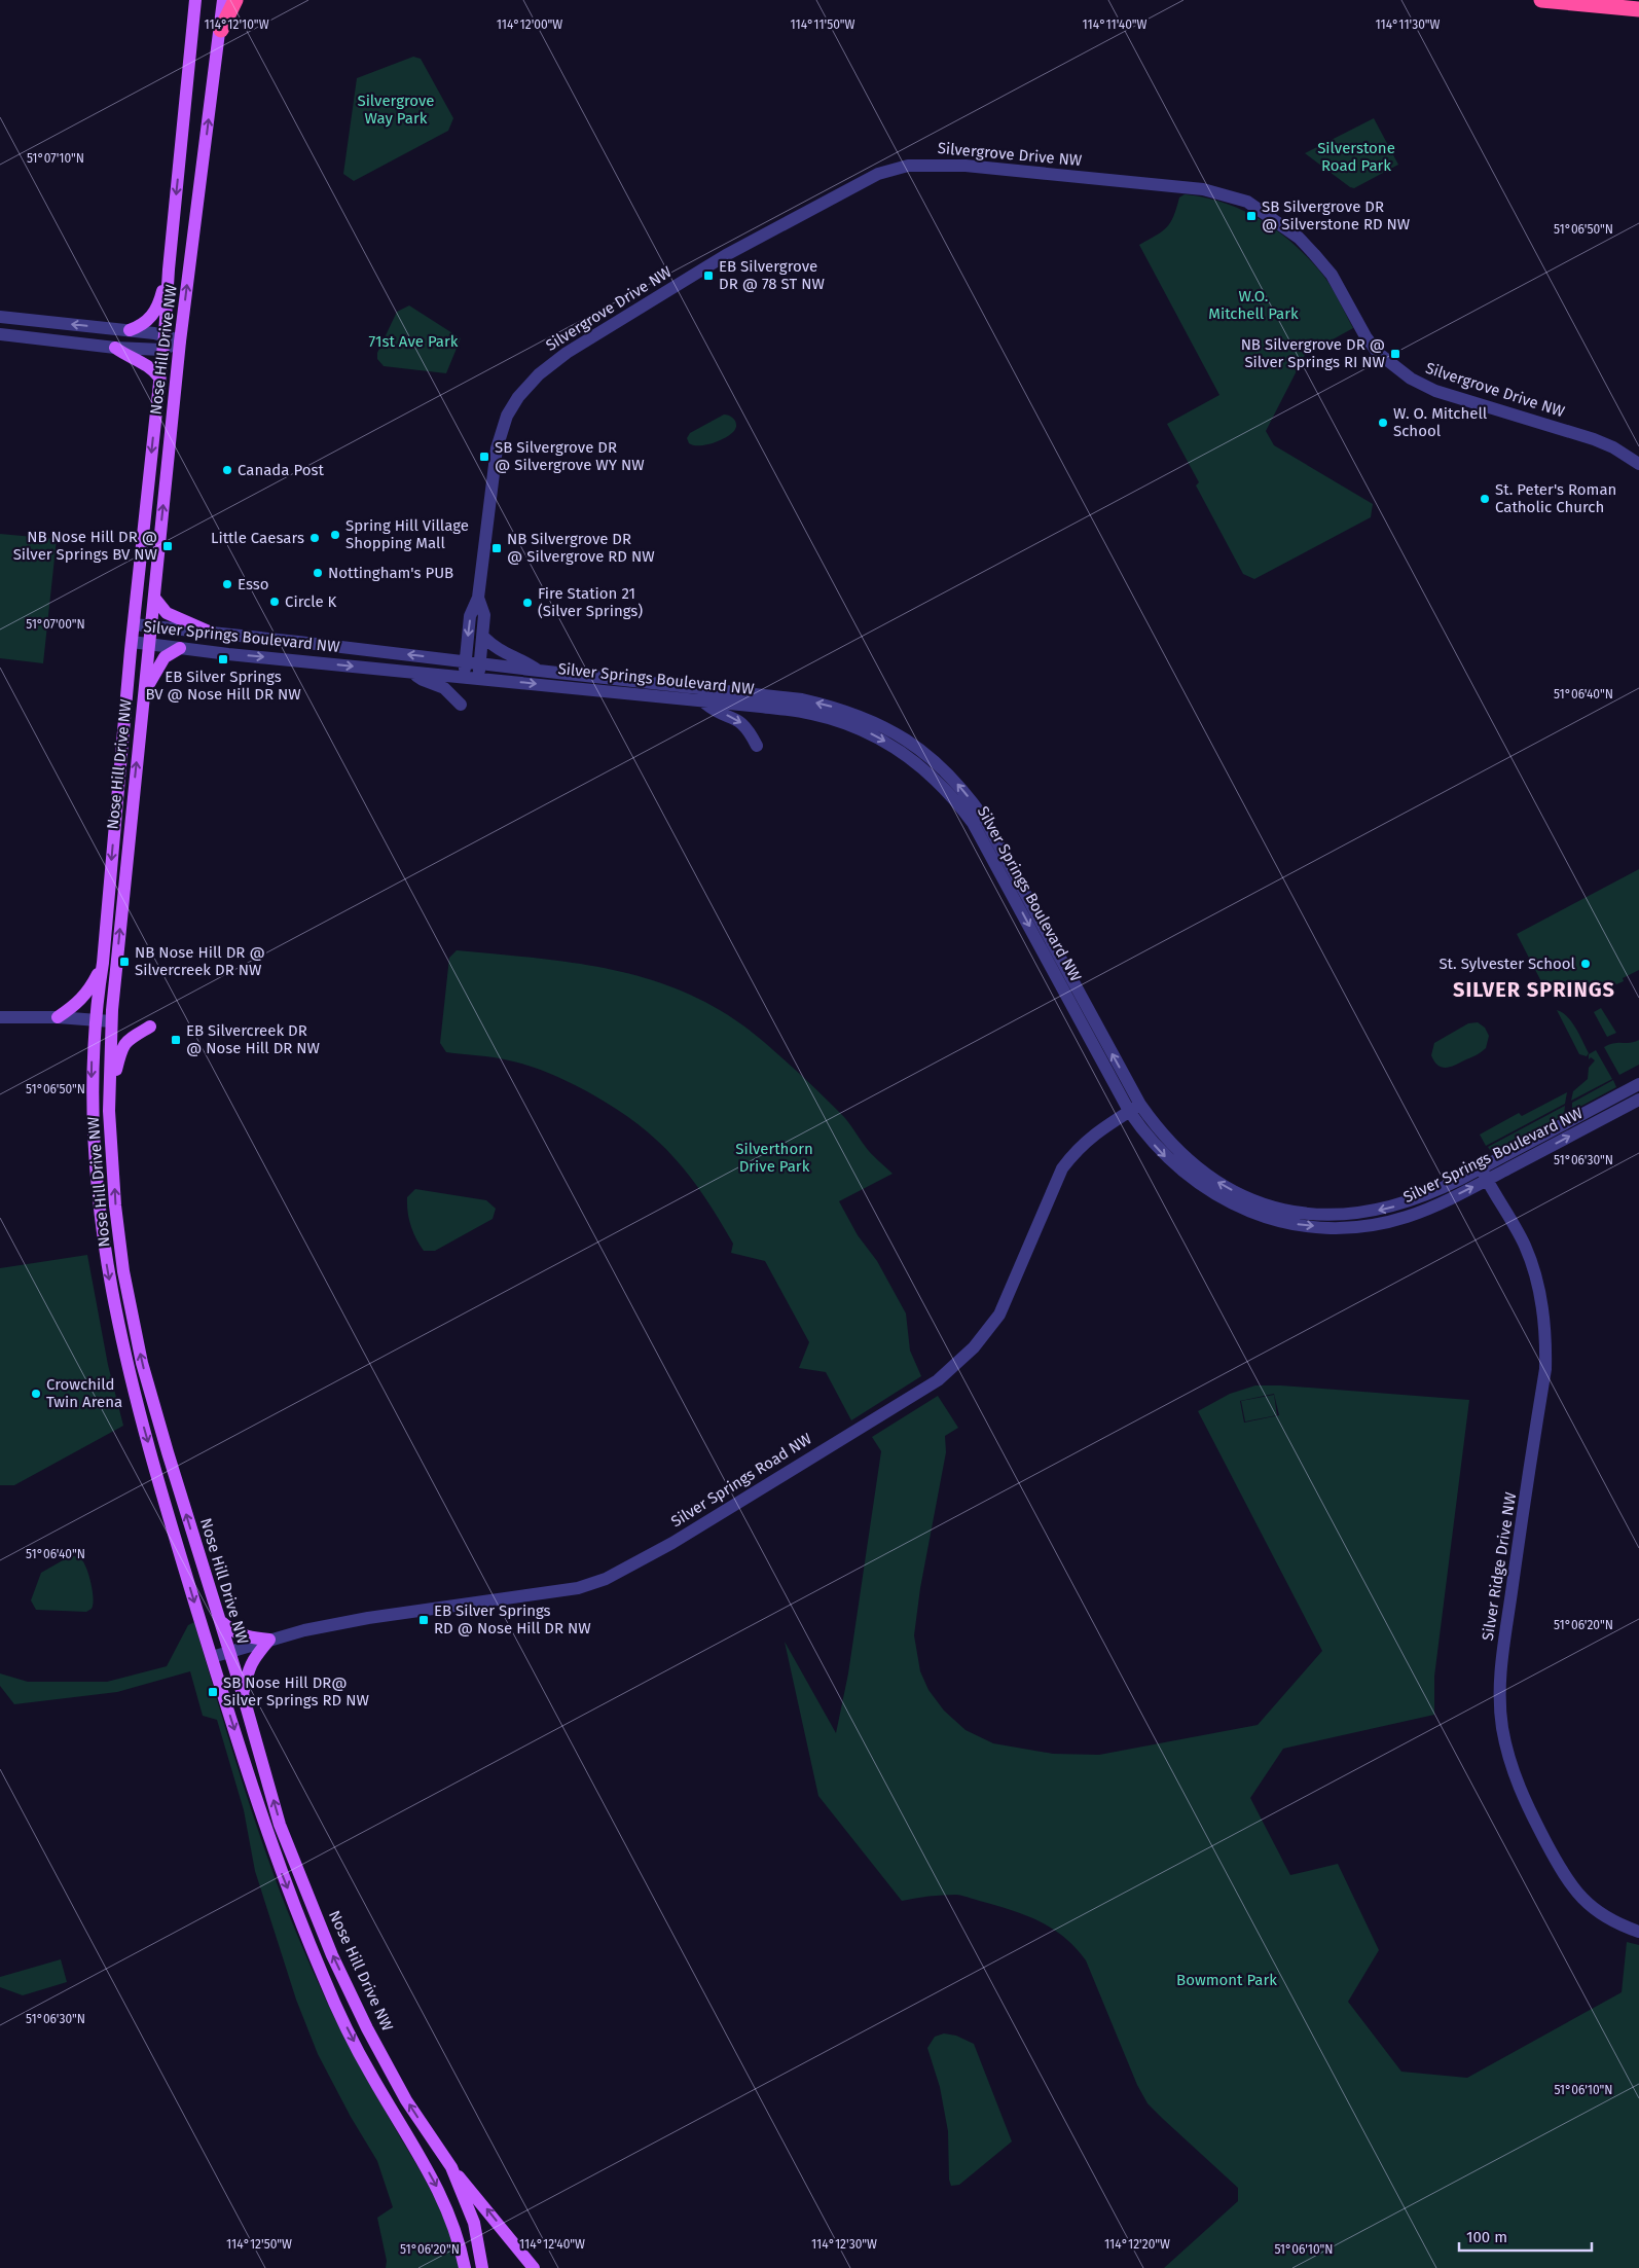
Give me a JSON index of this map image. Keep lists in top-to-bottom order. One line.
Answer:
{"streets":{"main road":["Nose Hill Drive NW"],"street":["Silvergrove Drive NW","Silver Springs Boulevard NW","Silver Springs Road NW","Silver Ridge Drive NW"]},"crossings":[["Silvergrove Drive NW","Silver Springs Boulevard NW"],["Nose Hill Drive NW","Silver Springs Boulevard NW"],["Nose Hill Drive NW","Silver Springs Road NW"],["Silver Springs Boulevard NW","Silver Springs Road NW"],["Silver Springs Boulevard NW","Silver Ridge Drive NW"]],"districts":["SILVER SPRINGS"],"parks":["Silvergrove Way Park","Silverstone Road Park","W.O. Mitchell Park","71st Ave Park","Silverthorn Drive Park","Bowmont Park"],"places":{"transit":["SB Silvergrove DR @ Silverstone RD NW","EB Silvergrove DR @ 78 ST NW","NB Silvergrove DR @ Silver Springs RI NW","SB Silvergrove DR @ Silvergrove WY NW","NB Nose Hill DR @ Silver Springs BV NW","NB Silvergrove DR @ Silvergrove RD NW","EB Silver Springs BV @ Nose Hill DR NW","NB Nose Hill DR @ Silvercreek DR NW","EB Silvercreek DR @ Nose Hill DR NW","EB Silver Springs RD @ Nose Hill DR NW","SB Nose Hill DR@ Silver Springs RD NW"],"other":["W. O. Mitchell School","Canada Post","St. Peter's Roman Catholic Church","Spring Hill Village Shopping Mall","Little Caesars","Nottingham's PUB","Esso","Circle K","Fire Station 21 (Silver Springs)","St. Sylvester School","Crowchild Twin Arena"]},"scale_bar":"100 m","coordinates":["114°12'10\"W","114°12'00\"W","114°11'50\"W","114°11'40\"W","114°11'30\"W","51°07'10\"N","51°06'50\"N","51°07'00\"N","51°06'40\"N","51°06'30\"N","51°06'20\"N","51°06'10\"N","114°12'50\"W","114°12'40\"W","114°12'30\"W","114°12'20\"W"]}
